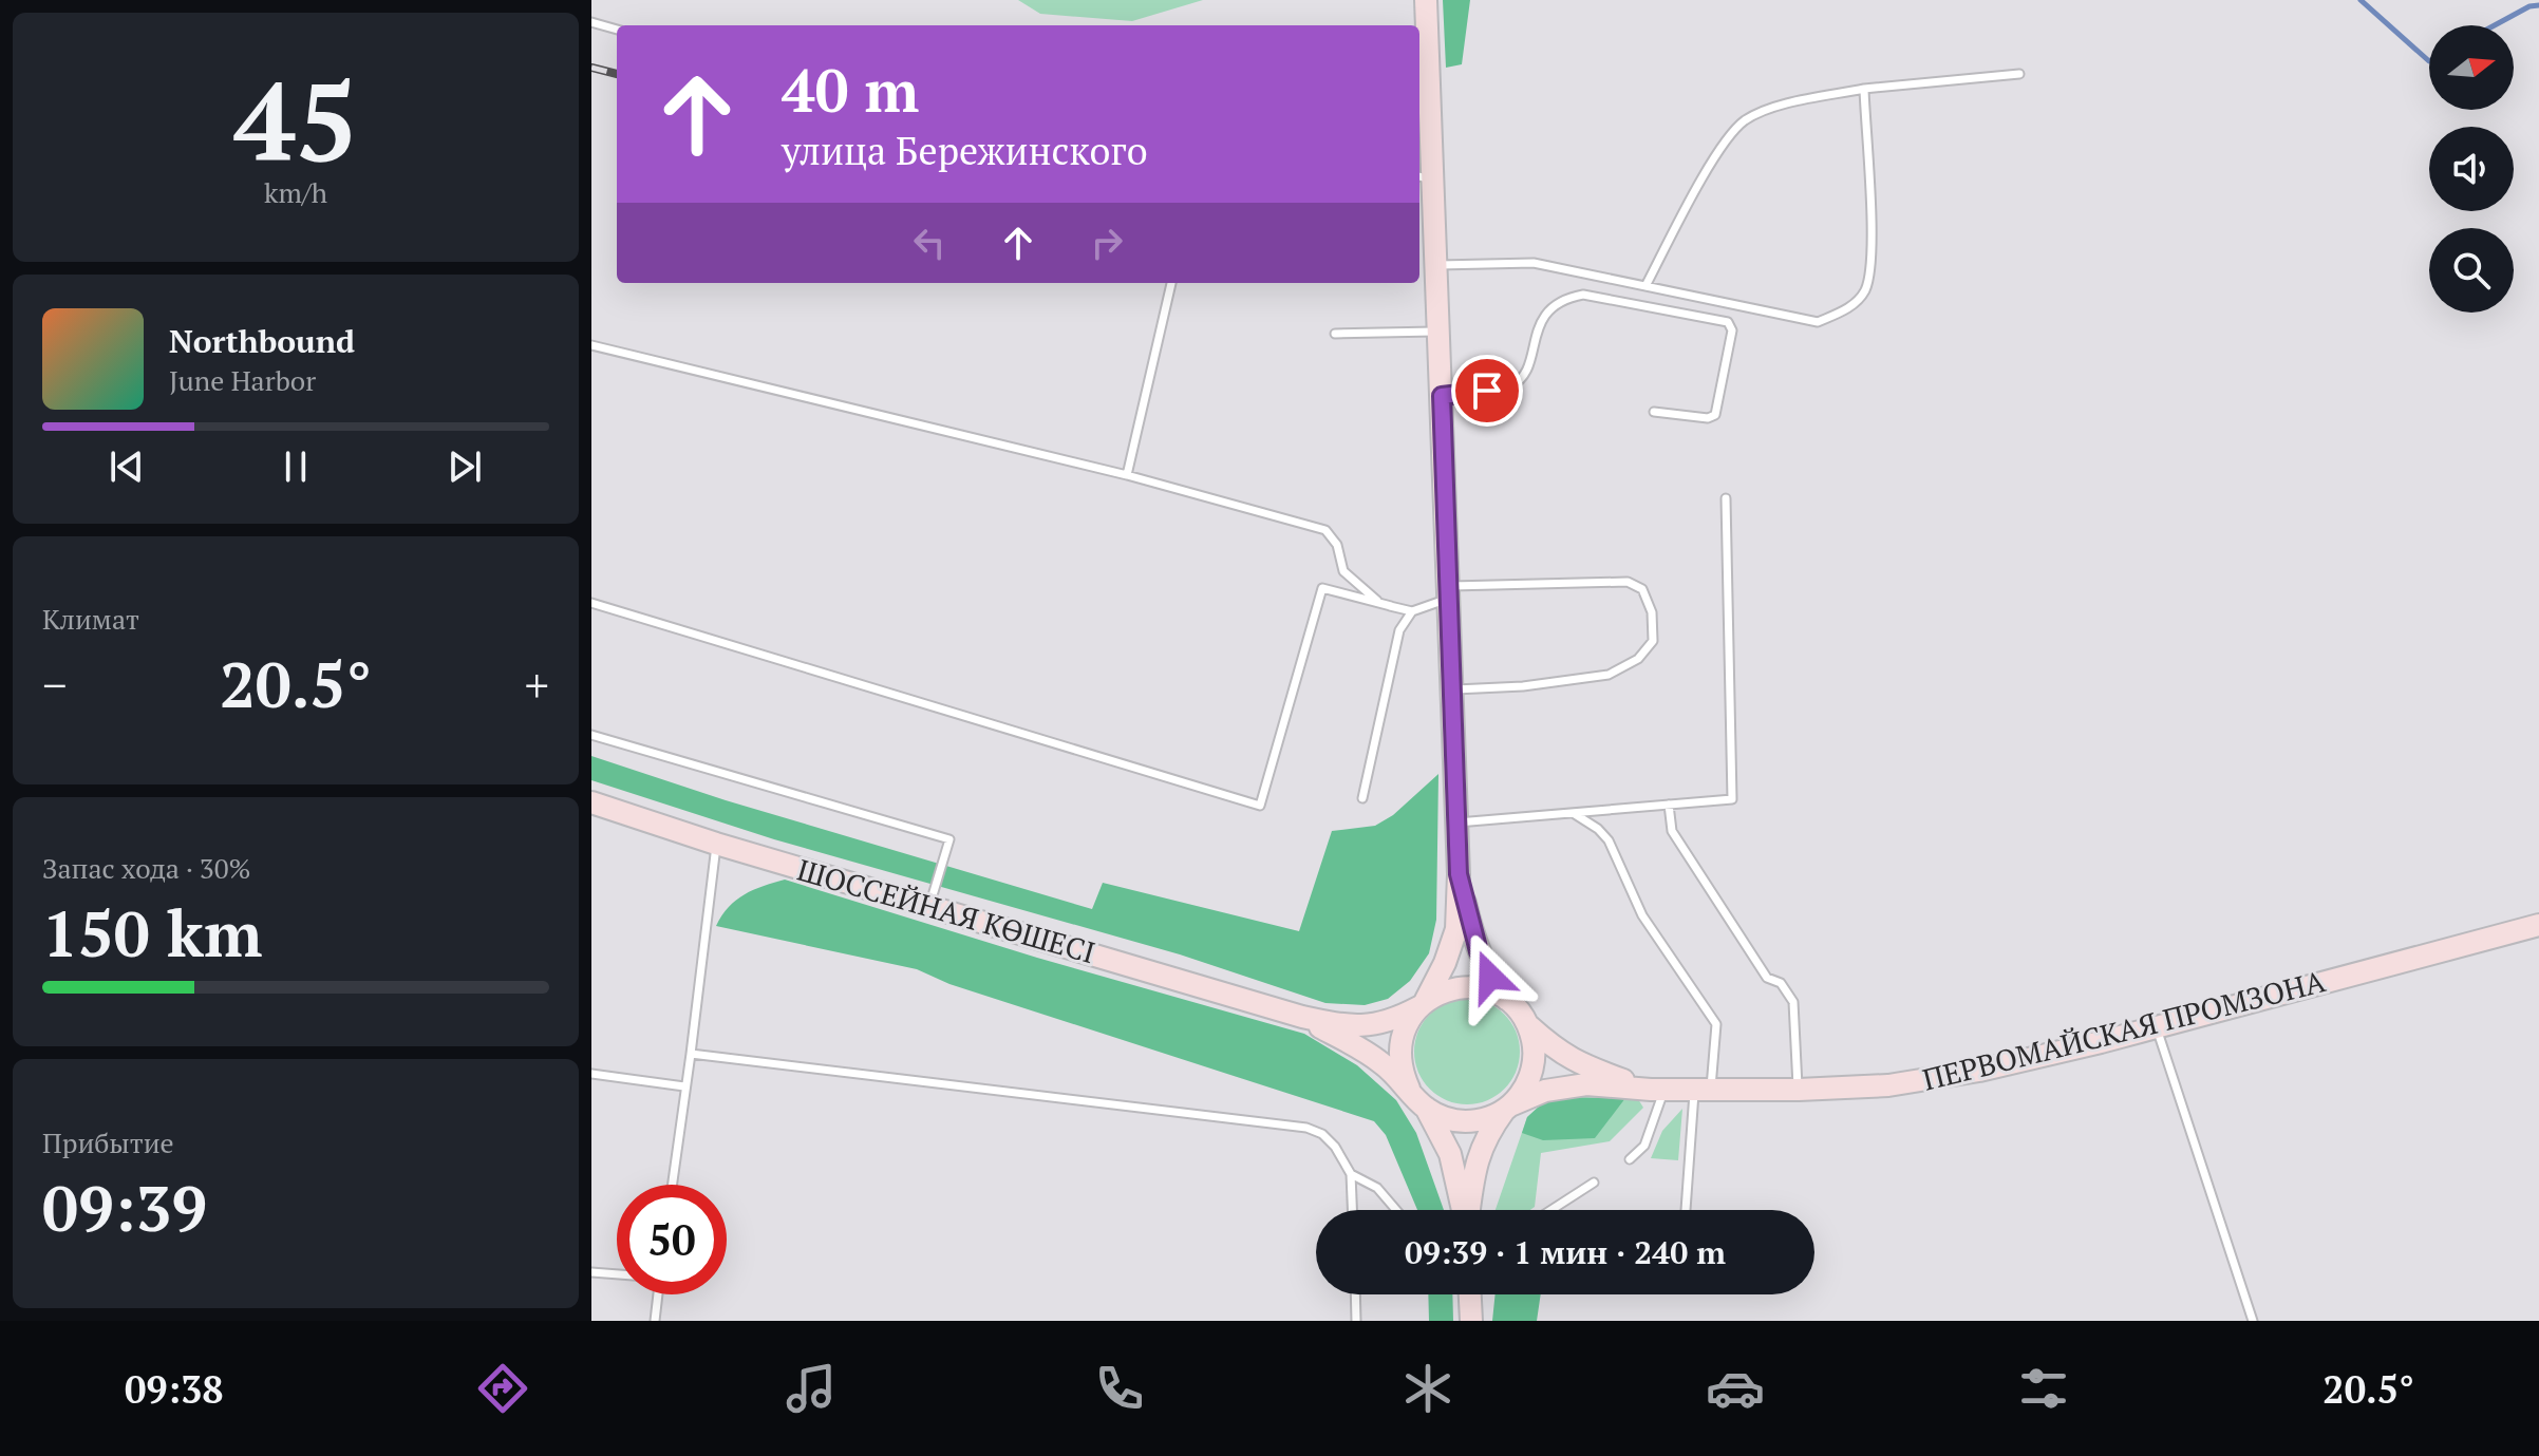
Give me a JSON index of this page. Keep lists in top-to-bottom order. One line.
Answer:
{"streets":{"main road":["ШОССЕЙНАЯ КӨШЕСІ","ПЕРВОМАЙСКАЯ ПРОМЗОНА"]},"north":"right","page":{"tile":[["45","km/h"],"Климат",["Запас хода · 30%","150 km"],["Прибытие","09:39"]],"turn":["40 m","улица Бережинского"],"song":["Northbound","June Harbor"],"heat":["−","20.5°","+"],"limit":"50","trip":"09:39 · 1 мин · 240 m","tabs":["09:38","20.5°"]}}
